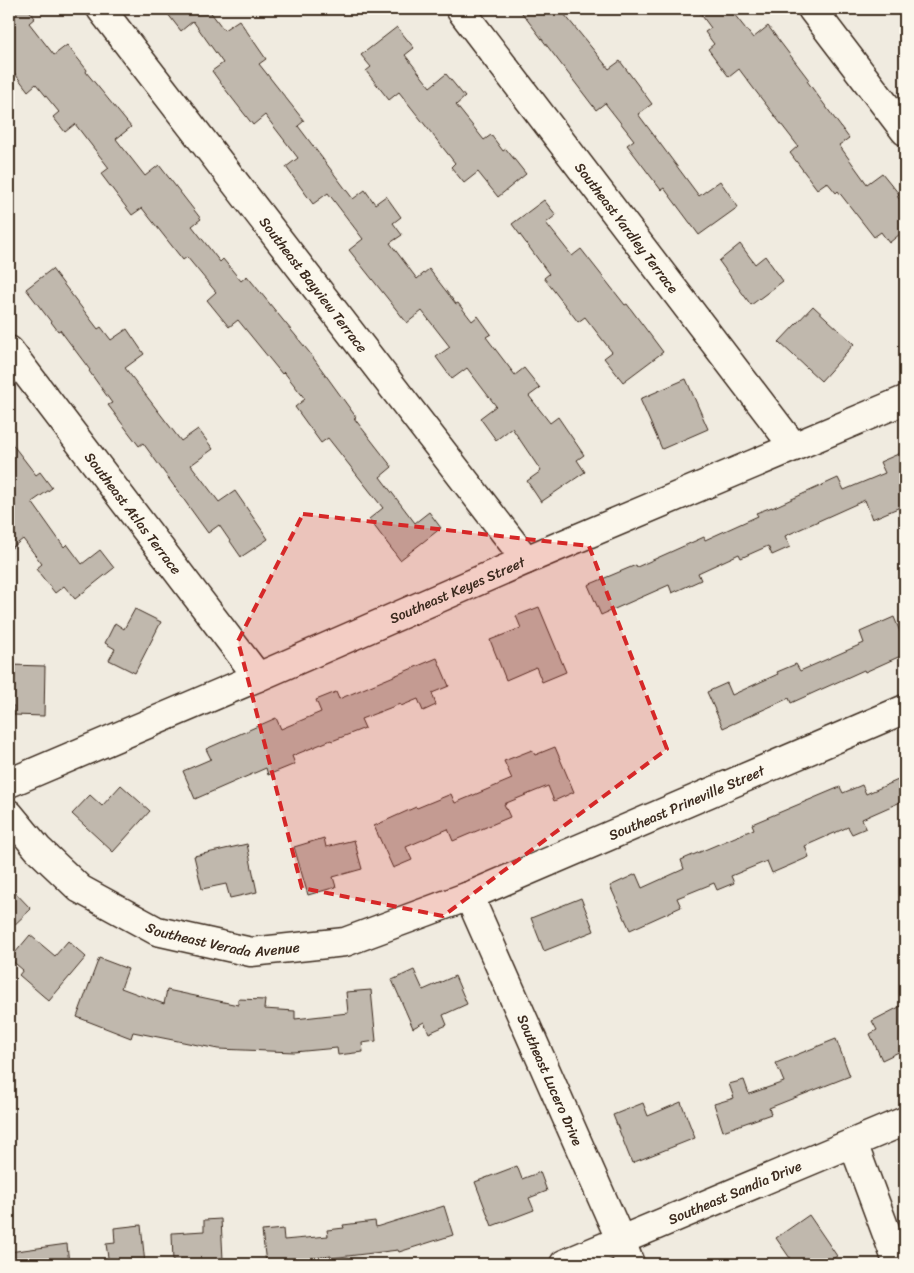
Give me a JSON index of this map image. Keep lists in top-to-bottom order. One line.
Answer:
{"streets":{"street":["Southeast Yardley Terrace","Southeast Bayview Terrace","Southeast Atlas Terrace","Southeast Keyes Street","Southeast Prineville Street","Southeast Verada Avenue","Southeast Lucero Drive","Southeast Sandia Drive"]},"crossings":[["Southeast Yardley Terrace","Southeast Keyes Street"],["Southeast Bayview Terrace","Southeast Keyes Street"],["Southeast Atlas Terrace","Southeast Keyes Street"],["Southeast Prineville Street","Southeast Verada Avenue"],["Southeast Prineville Street","Southeast Lucero Drive"],["Southeast Verada Avenue","Southeast Lucero Drive"],["Southeast Lucero Drive","Southeast Sandia Drive"]]}
